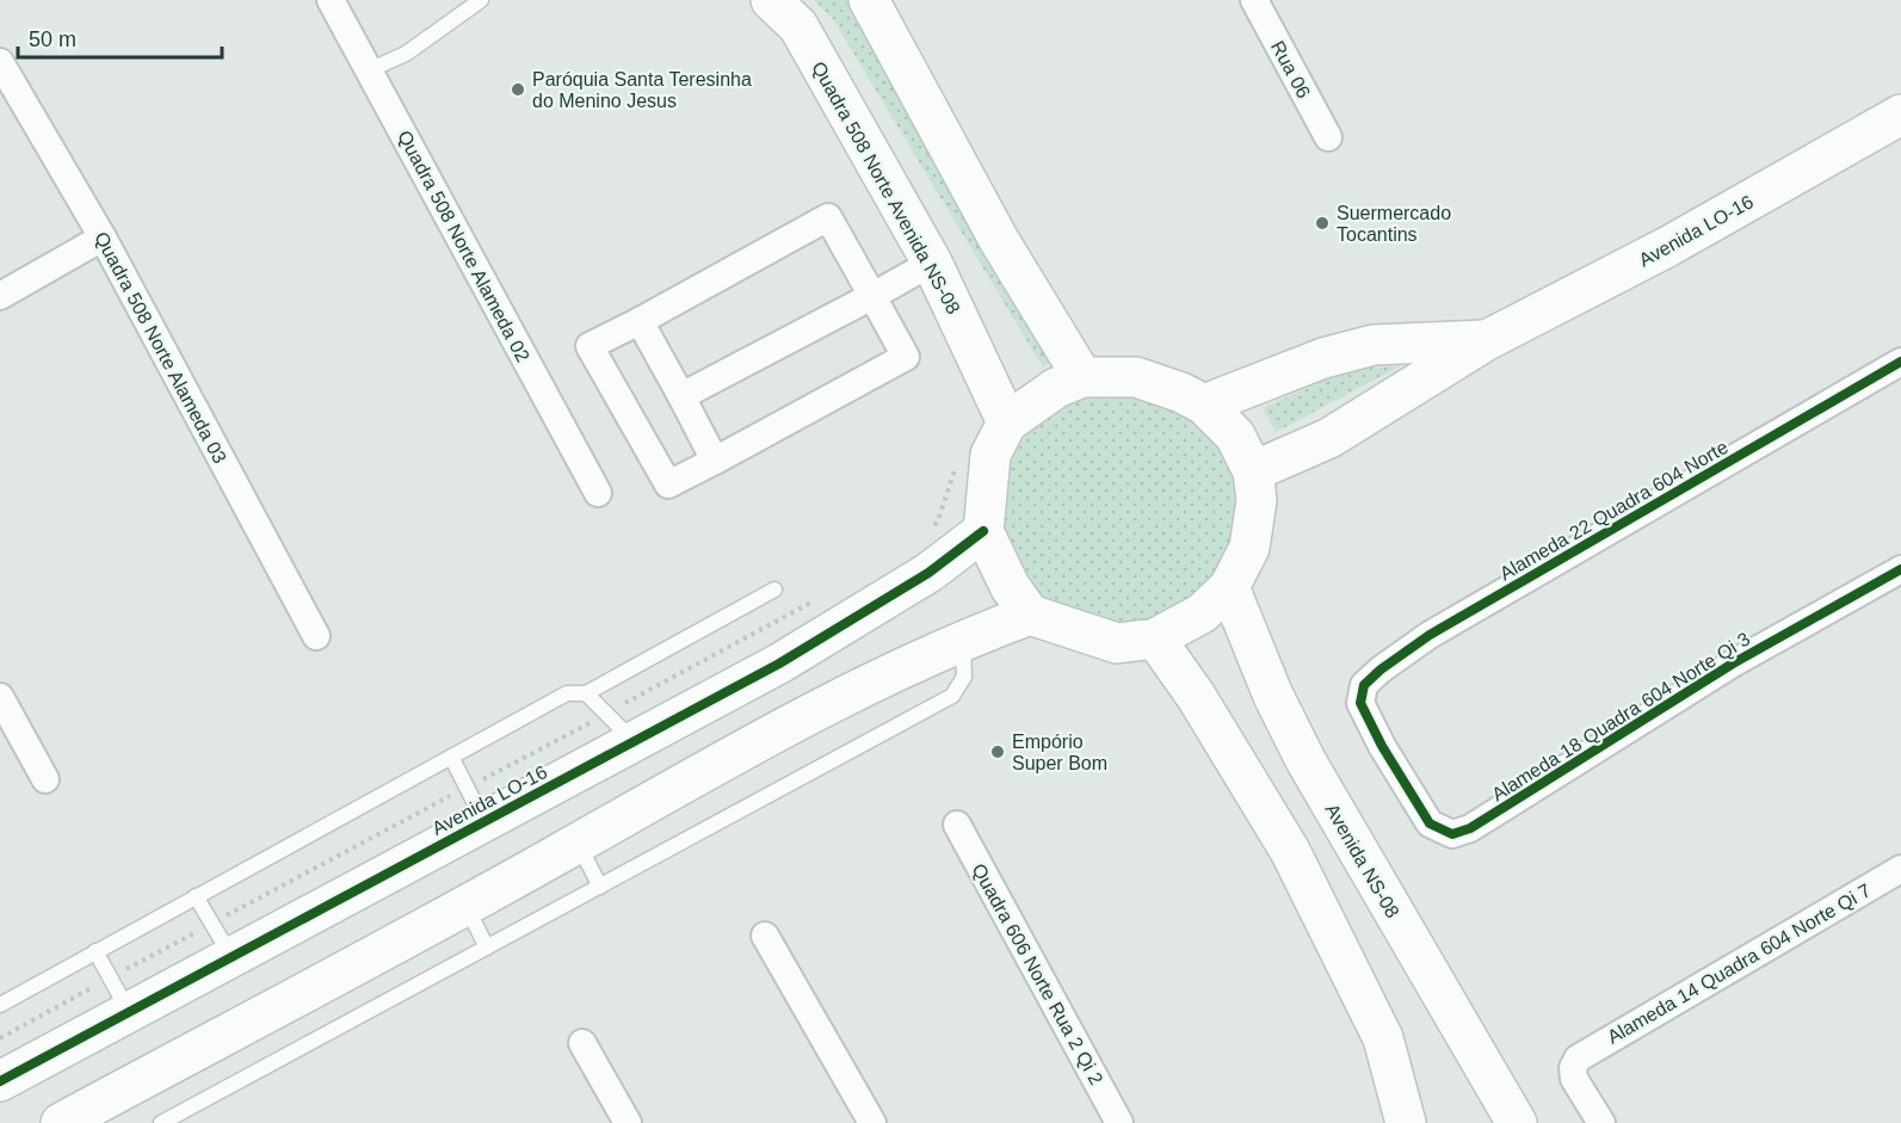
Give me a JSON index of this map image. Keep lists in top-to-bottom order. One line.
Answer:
{"streets":{"street":["Rua 06","Quadra 508 Norte Avenida NS-08","Avenida LO-16","Quadra 508 Norte Alameda 02","Quadra 508 Norte Alameda 03","Alameda 22 Quadra 604 Norte","Alameda 18 Quadra 604 Norte Qi 3","Avenida NS-08","Alameda 14 Quadra 604 Norte Qi 7","Quadra 606 Norte Rua 2 Qi 2"]},"crossings":[["Alameda 22 Quadra 604 Norte","Alameda 18 Quadra 604 Norte Qi 3"]],"places":["Paróquia Santa Teresinha do Menino Jesus","Suermercado Tocantins","Empório Super Bom"],"scale_bar":"50 m"}
